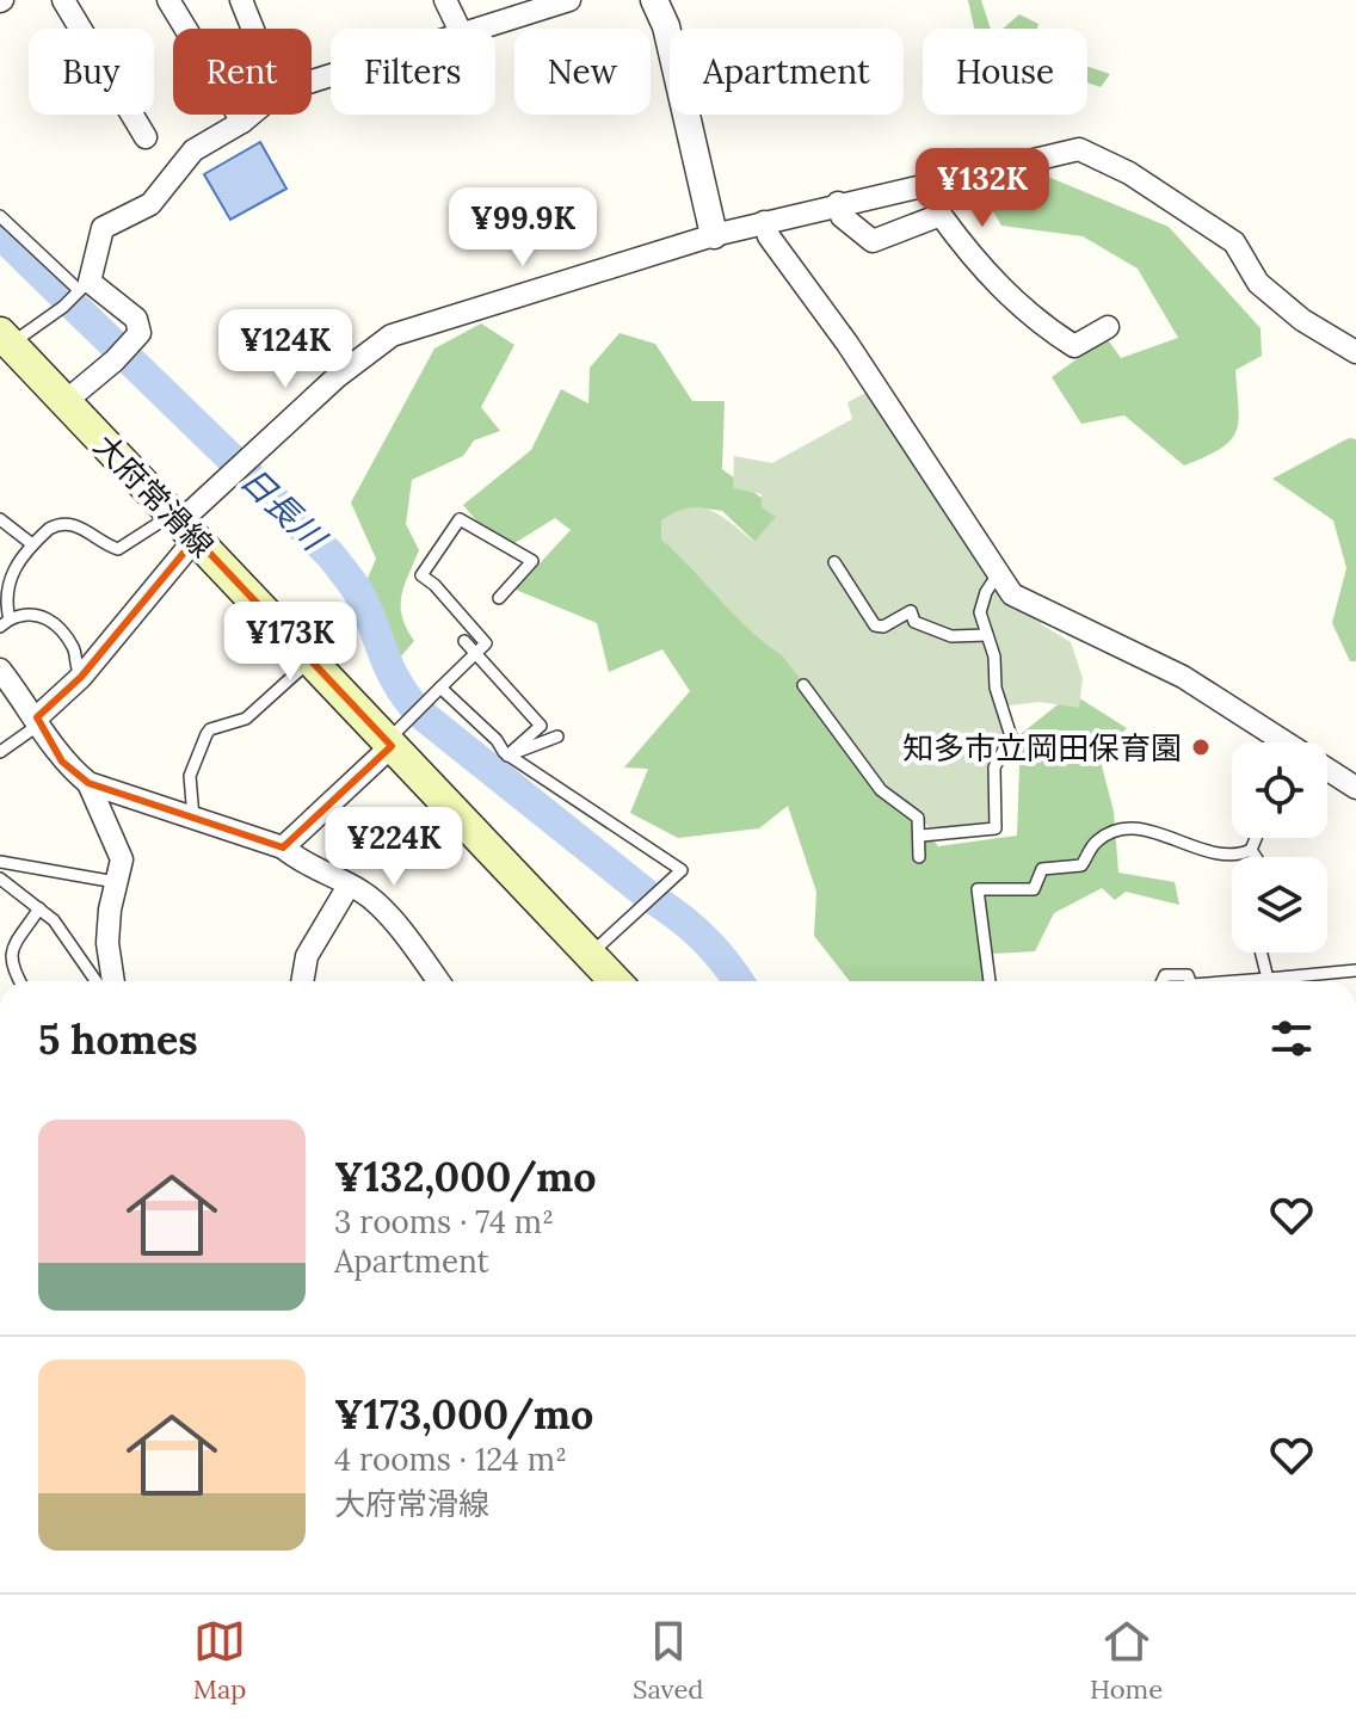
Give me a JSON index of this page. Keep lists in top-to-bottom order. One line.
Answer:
{"streets":{"main road":["大府常滑線"]},"water":["日長川"],"places":["知多市立岡田保育園"],"page":{"chip":["Buy","Rent","Filters","New","Apartment","House"],"price":["¥132K","¥99.9K","¥124K","¥173K","¥224K"],"heading":"5 homes","list":[{"name":"¥132,000/mo","note":"3 rooms · 74 m² · Apartment"},{"name":"¥173,000/mo","note":"4 rooms · 124 m² · 大府常滑線"}],"tabs":["Map","Saved","Home"]}}
